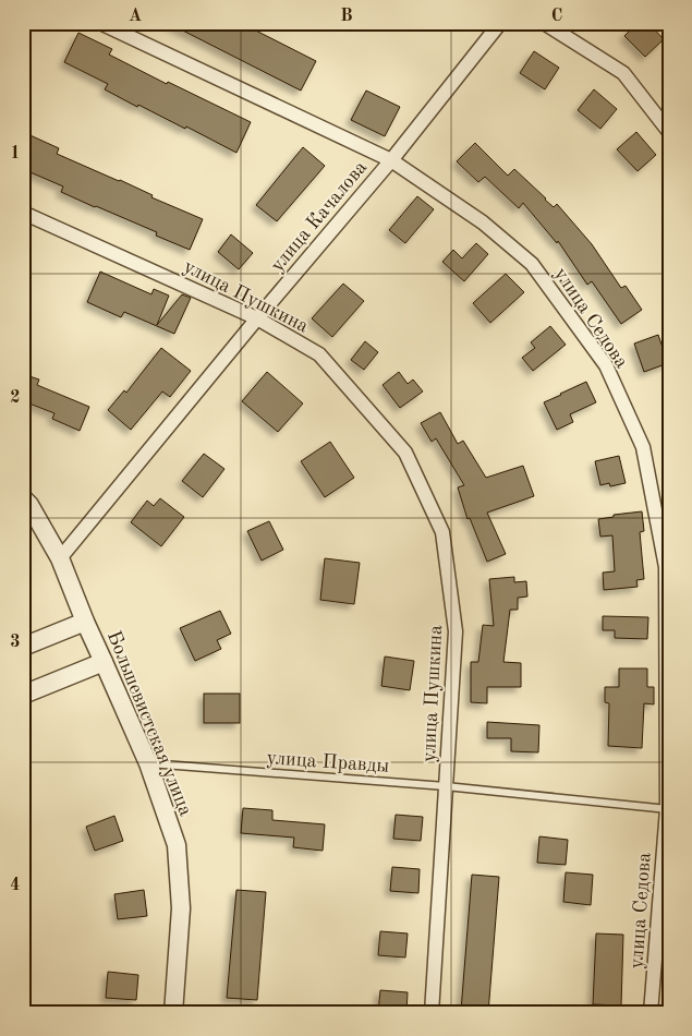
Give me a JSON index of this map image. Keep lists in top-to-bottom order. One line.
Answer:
{"streets":{"street":["улица Качалова","улица Пушкина","улица Седова","Большевистская улица"],"lane":["улица Правды"]},"crossings":[["улица Качалова","улица Пушкина"],["улица Качалова","улица Седова"],["улица Качалова","Большевистская улица"],["улица Пушкина","улица Правды"],["улица Седова","улица Правды"],["Большевистская улица","улица Правды"]],"grid":{"columns":["A","B","C"],"rows":["1","2","3","4"]}}
